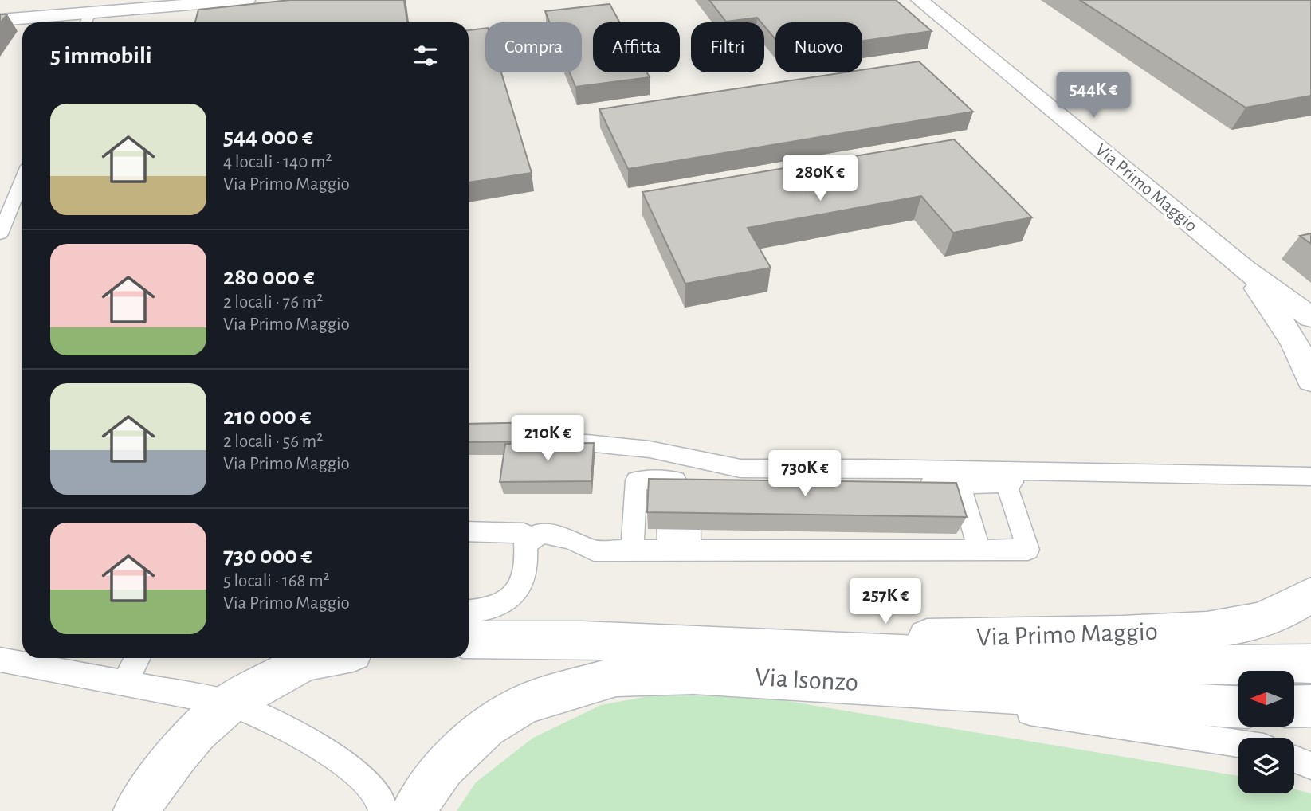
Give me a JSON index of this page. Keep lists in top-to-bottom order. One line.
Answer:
{"streets":{"street":["Via Primo Maggio","Via Isonzo"]},"north":"left","page":{"chip":["Compra","Affitta","Filtri","Nuovo"],"heading":"5 immobili","price":["544K €","280K €","210K €","730K €","257K €"],"list":[{"name":"544 000 €","note":"4 locali · 140 m² · Via Primo Maggio"},{"name":"280 000 €","note":"2 locali · 76 m² · Via Primo Maggio"},{"name":"210 000 €","note":"2 locali · 56 m² · Via Primo Maggio"},{"name":"730 000 €","note":"5 locali · 168 m² · Via Primo Maggio"}]}}
